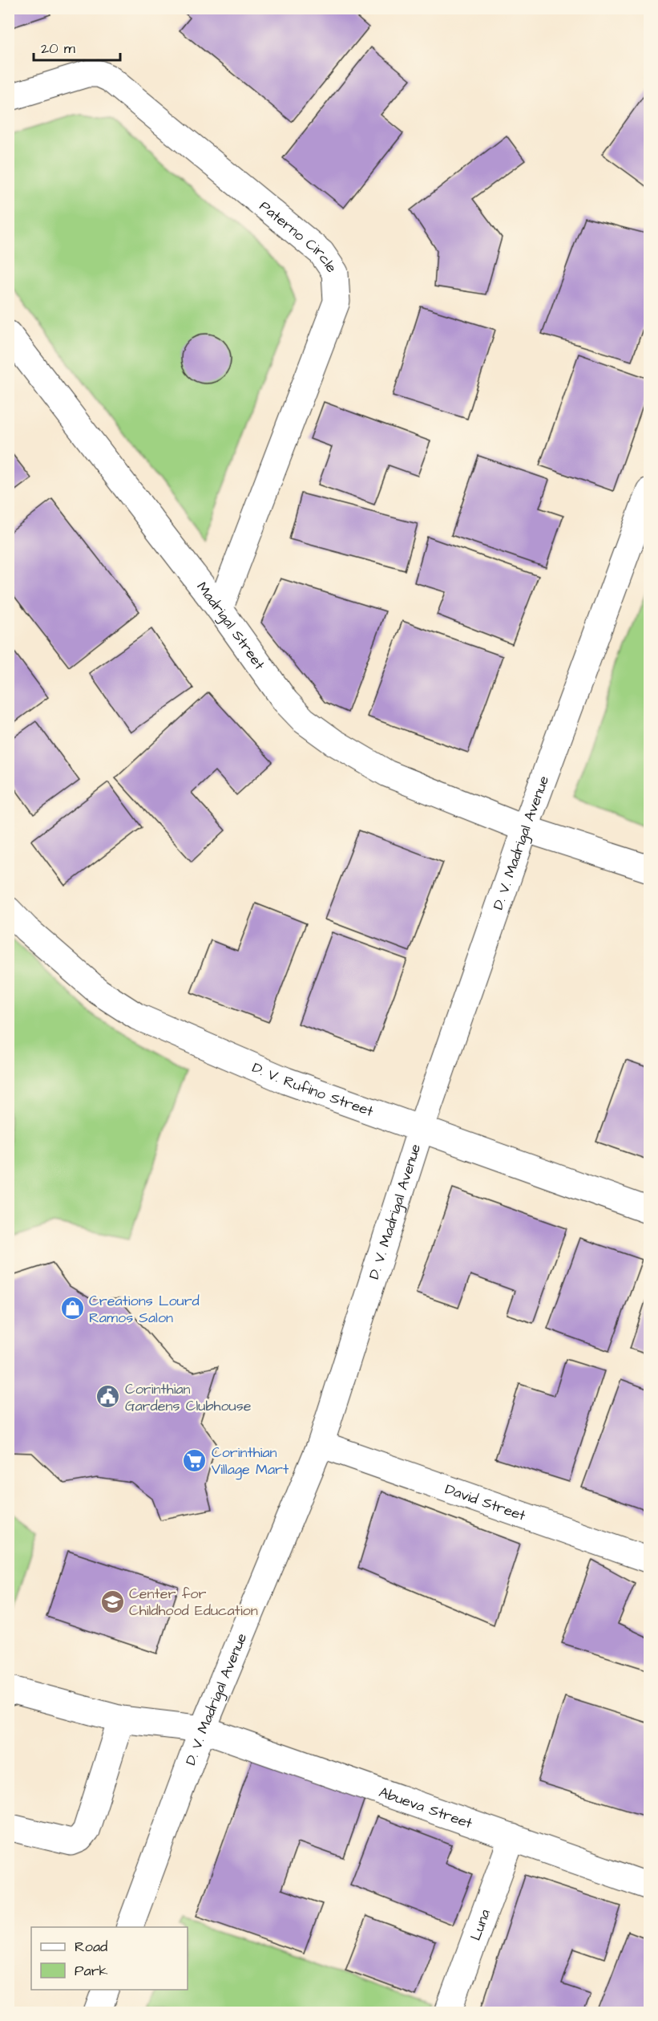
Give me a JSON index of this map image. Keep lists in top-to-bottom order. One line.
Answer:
{"streets":{"street":["Paterno Circle","Madrigal Street","D. V. Madrigal Avenue","D. V. Rufino Street","David Street","Abueva Street","Luna"]},"crossings":[["Paterno Circle","Madrigal Street"],["Madrigal Street","D. V. Madrigal Avenue"],["D. V. Madrigal Avenue","D. V. Rufino Street"],["D. V. Madrigal Avenue","David Street"],["D. V. Madrigal Avenue","Abueva Street"],["Abueva Street","Luna"]],"places":{"shop":["Creations Lourd Ramos Salon"],"public building":["Corinthian Gardens Clubhouse"],"supermarket":["Corinthian Village Mart"],"school or university":["Center for Childhood Education"]},"legend":["Road","Park"],"scale_bar":"20 m"}
